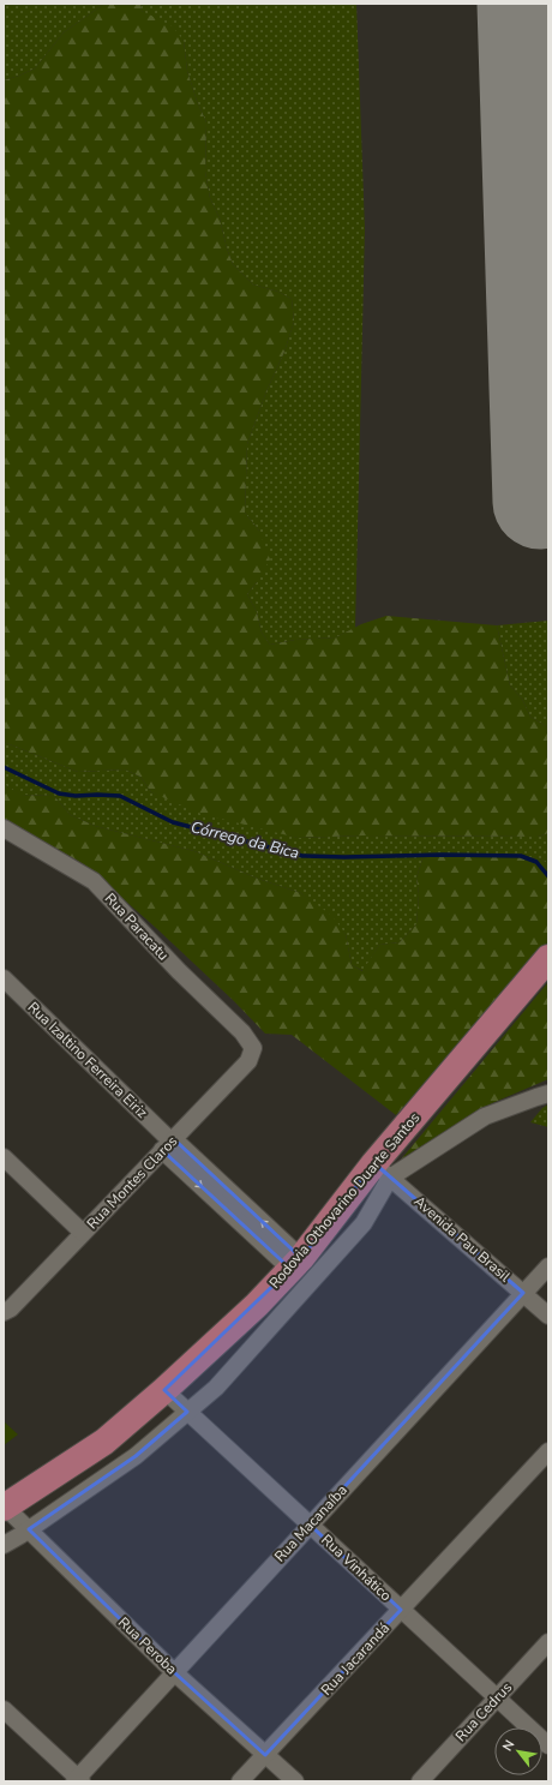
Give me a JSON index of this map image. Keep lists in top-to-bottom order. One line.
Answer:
{"streets":{"main road":["Rodovia Othovarino Duarte Santos"],"street":["Rua Paracatu","Rua Izaltino Ferreira Eiriz","Rua Montes Claros","Avenida Pau Brasil","Rua Macanaíba","Rua Vinhático","Rua Peroba","Rua Jacarandá","Rua Cedrus"]},"crossings":[["Rua Paracatu","Rua Montes Claros"],["Rua Izaltino Ferreira Eiriz","Rua Montes Claros"],["Rua Izaltino Ferreira Eiriz","Rodovia Othovarino Duarte Santos"],["Rodovia Othovarino Duarte Santos","Avenida Pau Brasil"],["Rodovia Othovarino Duarte Santos","Rua Vinhático"],["Rodovia Othovarino Duarte Santos","Rua Peroba"],["Avenida Pau Brasil","Rua Macanaíba"],["Rua Macanaíba","Rua Vinhático"],["Rua Macanaíba","Rua Peroba"],["Rua Vinhático","Rua Jacarandá"],["Rua Vinhático","Rua Cedrus"],["Rua Peroba","Rua Jacarandá"]],"water":["Córrego da Bica"],"north":"top left"}
